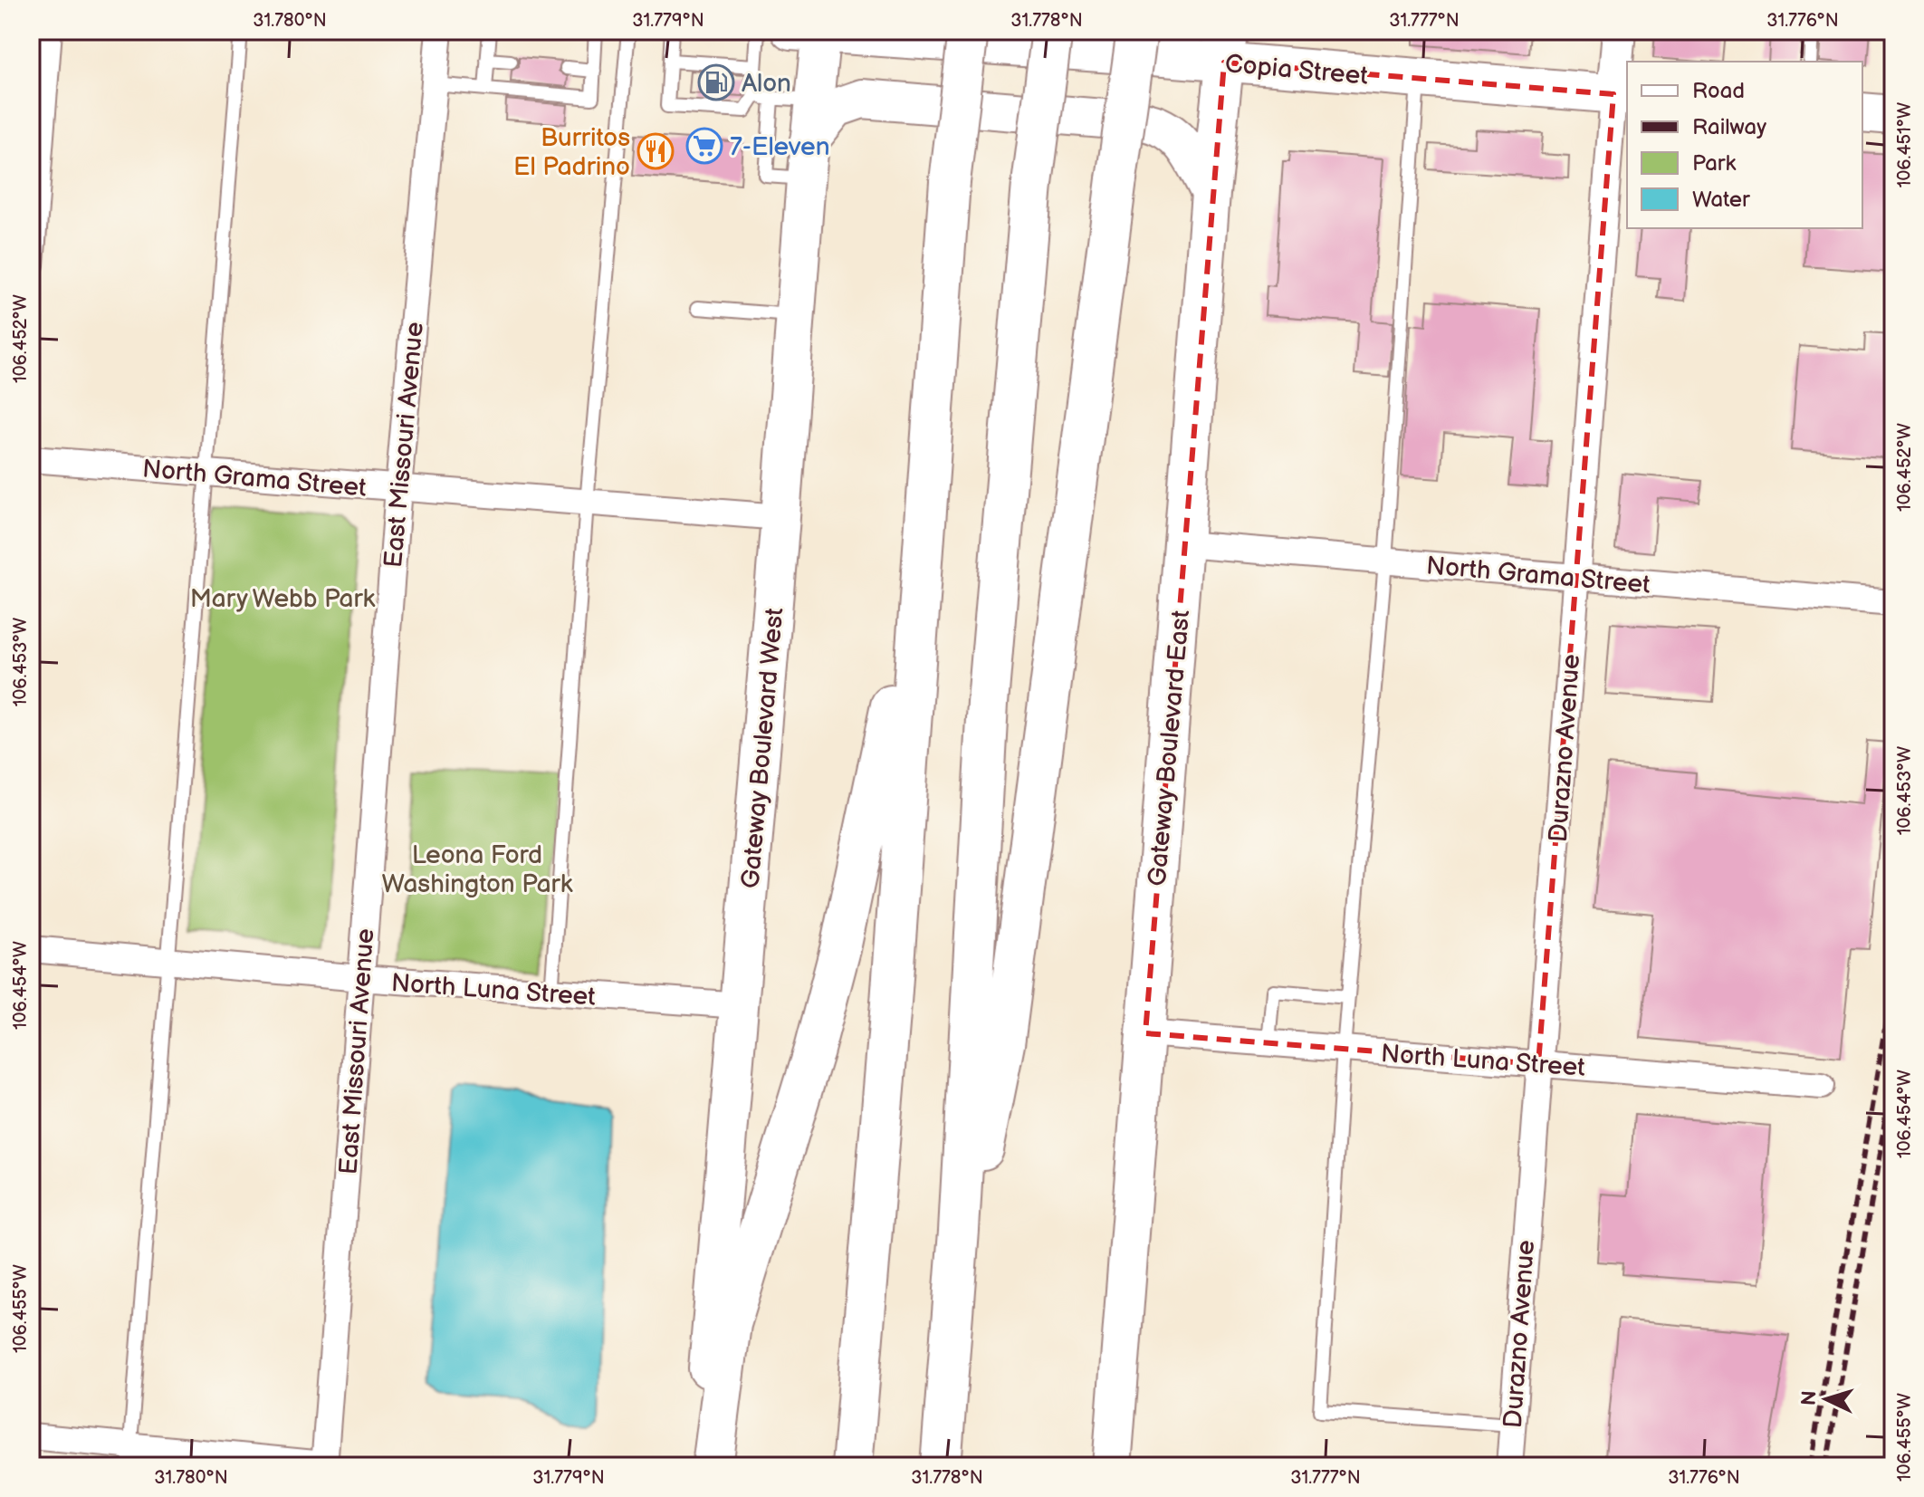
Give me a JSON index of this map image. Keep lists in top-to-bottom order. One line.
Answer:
{"streets":{"main road":["Copia Street","Gateway Boulevard West","Gateway Boulevard East"],"street":["East Missouri Avenue","North Grama Street","Durazno Avenue","North Luna Street"]},"crossings":[["Copia Street","Gateway Boulevard West"],["Copia Street","Gateway Boulevard East"],["Copia Street","Durazno Avenue"],["East Missouri Avenue","North Grama Street"],["East Missouri Avenue","North Luna Street"],["North Grama Street","Gateway Boulevard West"],["North Grama Street","Gateway Boulevard East"],["North Grama Street","Durazno Avenue"],["Gateway Boulevard West","North Luna Street"],["Gateway Boulevard East","North Luna Street"],["Durazno Avenue","North Luna Street"]],"parks":["Mary Webb Park","Leona Ford Washington Park"],"places":{"fuel station":["Alon"],"supermarket":["7-Eleven"],"restaurant":["Burritos El Padrino"]},"legend":["Road","Railway","Park","Water"],"north":"left","coordinates":["31.780°N","31.779°N","31.778°N","31.777°N","31.776°N","106.451°W","106.452°W","106.453°W","106.454°W","106.455°W"]}
